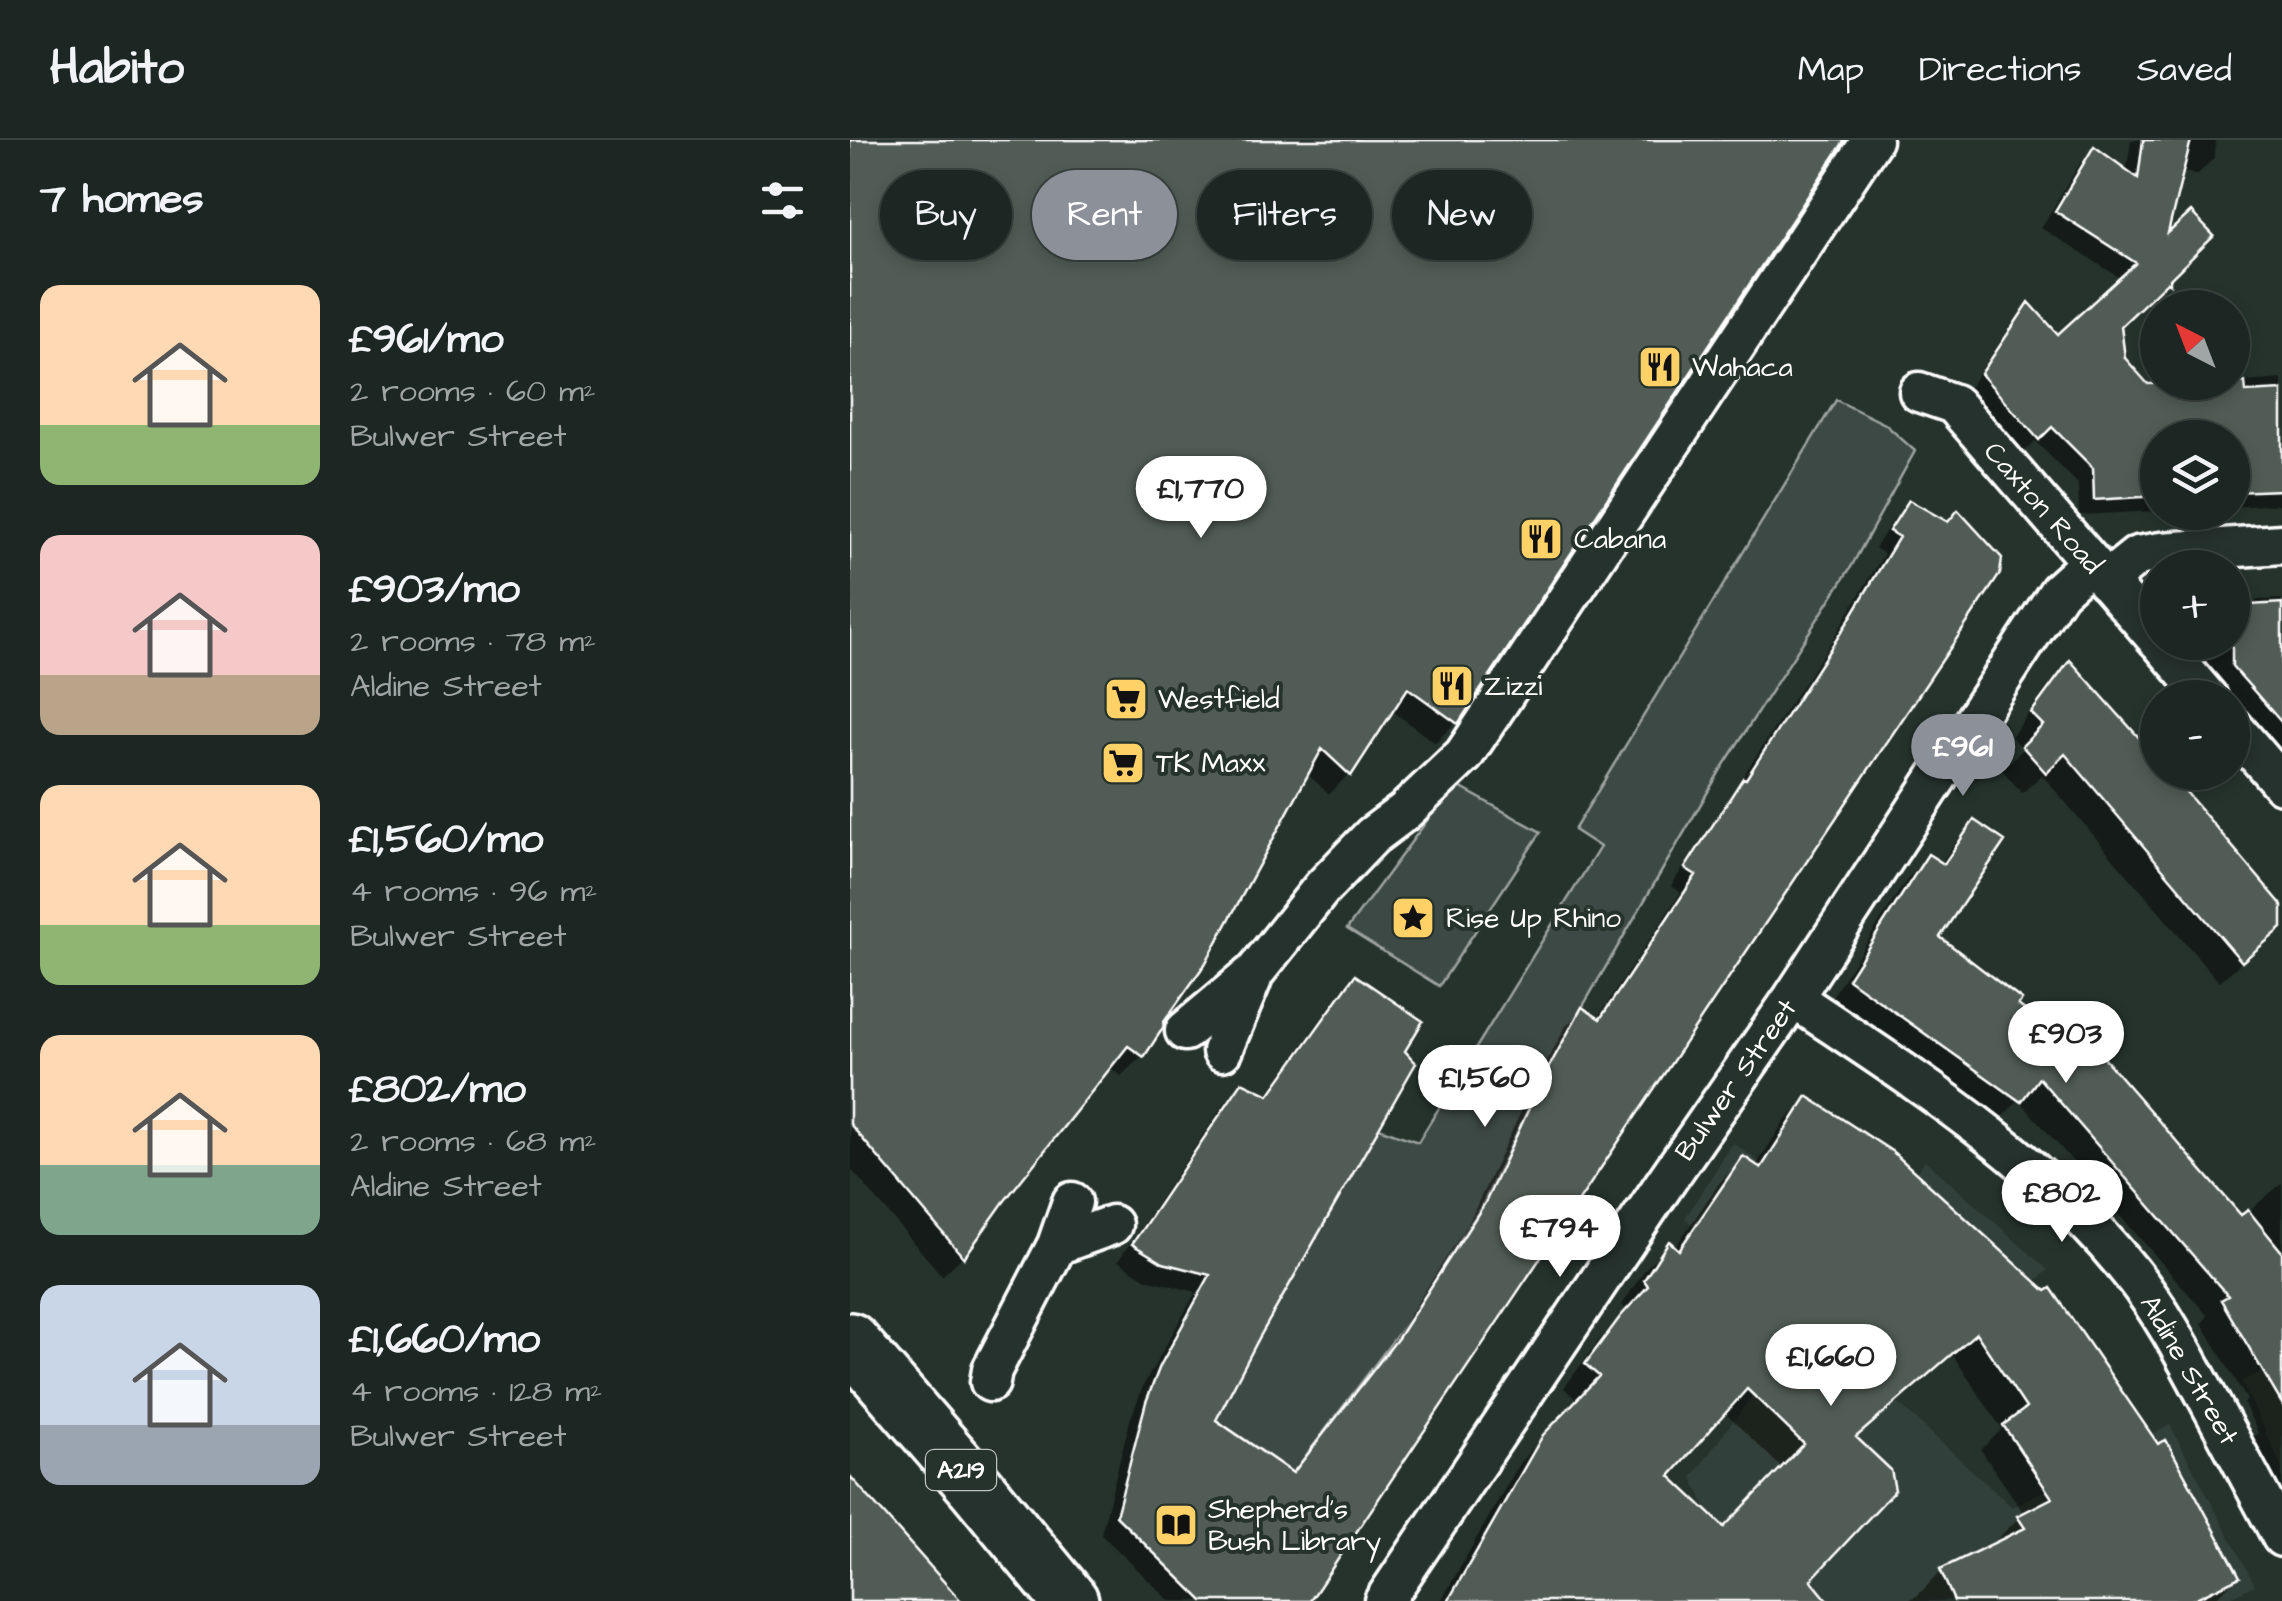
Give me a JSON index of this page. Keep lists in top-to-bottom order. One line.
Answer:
{"streets":{"main road":["A219"],"street":["Caxton Road","Bulwer Street","Aldine Street"]},"crossings":[["Caxton Road","Bulwer Street"],["Bulwer Street","Aldine Street"]],"places":{"restaurant":["Wahaca","Cabana","Zizzi"],"supermarket":["Westfield","TK Maxx"],"place":["Rise Up Rhino"],"library":["Shepherd's Bush Library"]},"north":"top left","page":{"header":"Habito","nav":["Map","Directions","Saved"],"heading":"7 homes","chip":["Buy","Rent","Filters","New"],"list":[{"name":"£961/mo","note":"2 rooms · 60 m² · Bulwer Street"},{"name":"£903/mo","note":"2 rooms · 78 m² · Aldine Street"},{"name":"£1,560/mo","note":"4 rooms · 96 m² · Bulwer Street"},{"name":"£802/mo","note":"2 rooms · 68 m² · Aldine Street"},{"name":"£1,660/mo","note":"4 rooms · 128 m² · Bulwer Street"}],"map_buttons":["+","−"],"price":["£1,770","£961","£903","£1,560","£802","£794","£1,660"]}}
